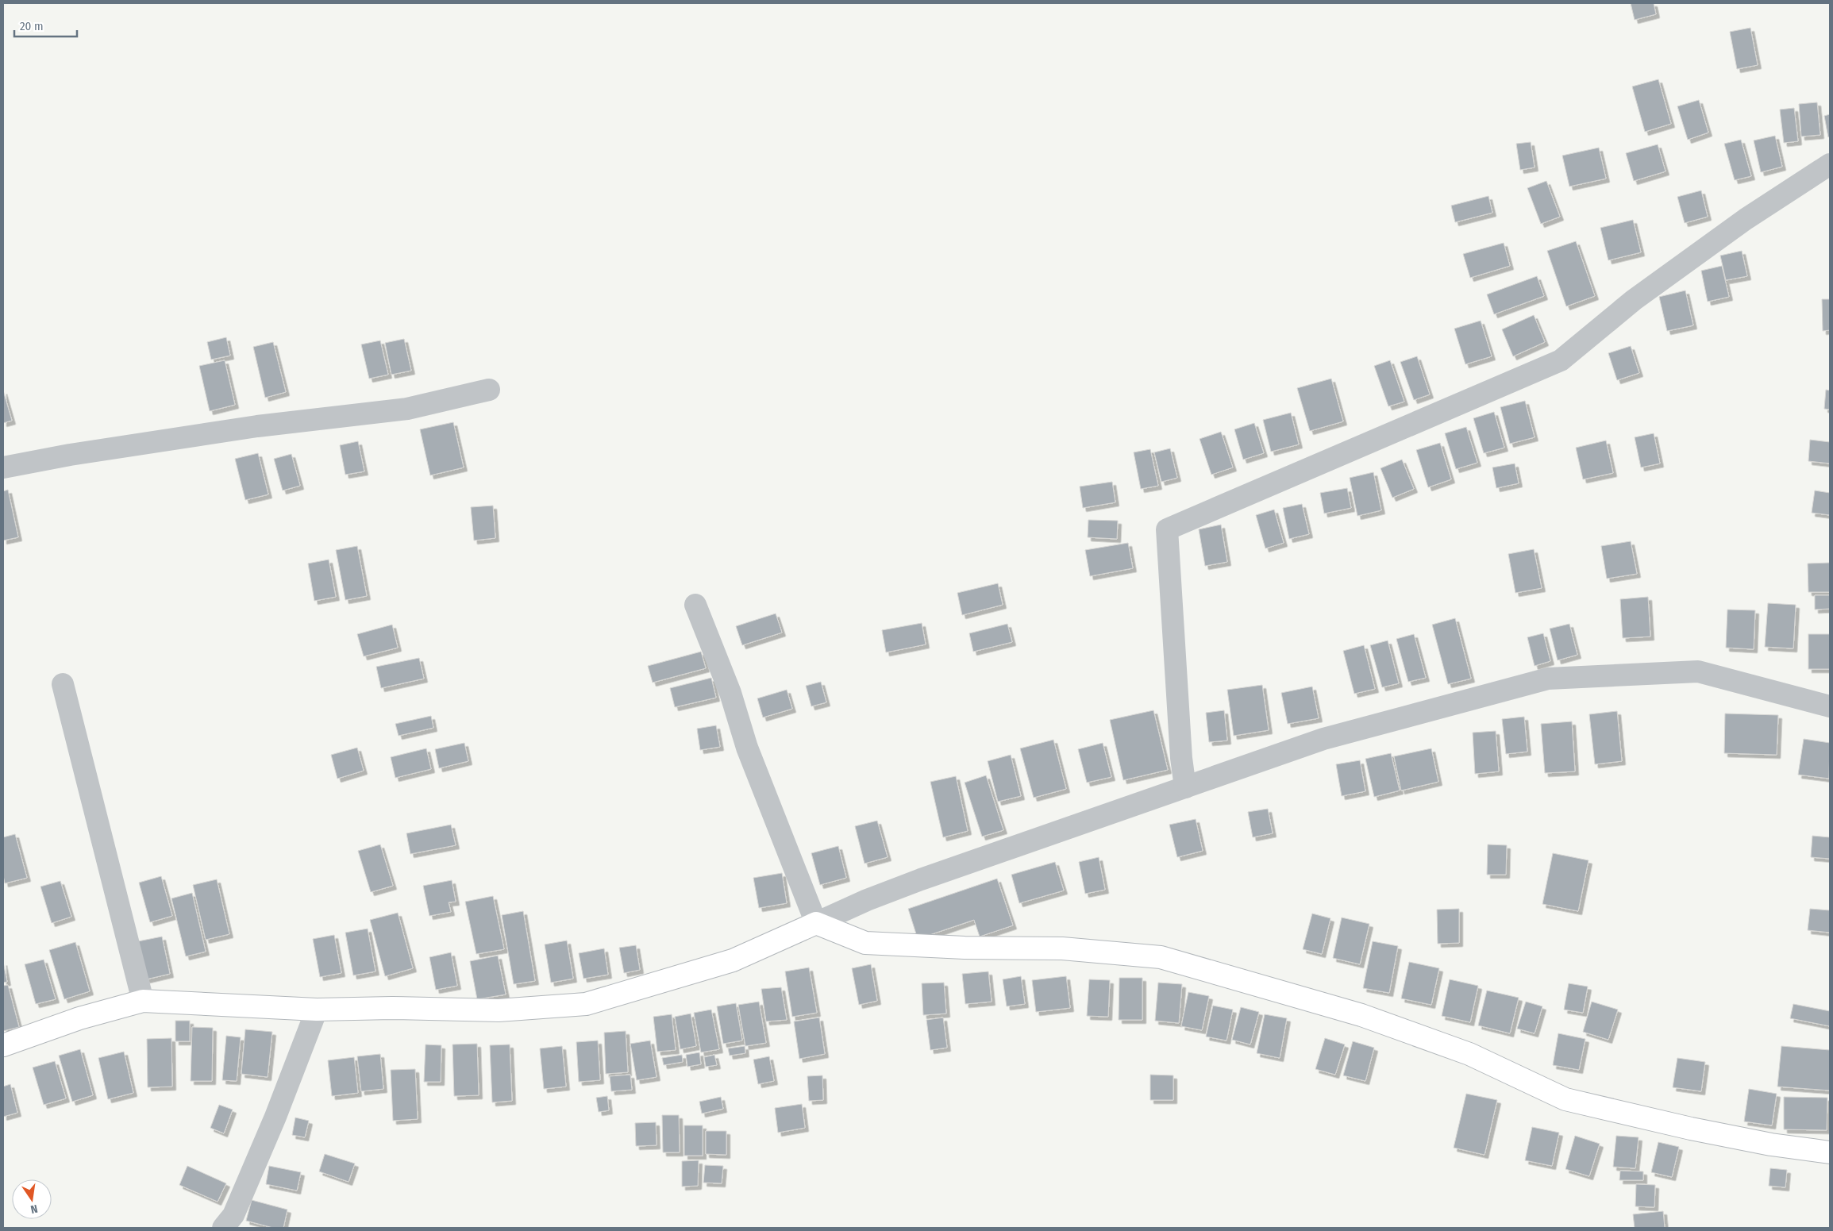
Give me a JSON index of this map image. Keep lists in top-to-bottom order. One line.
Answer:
{"scale_bar":"20 m","north":"bottom"}
